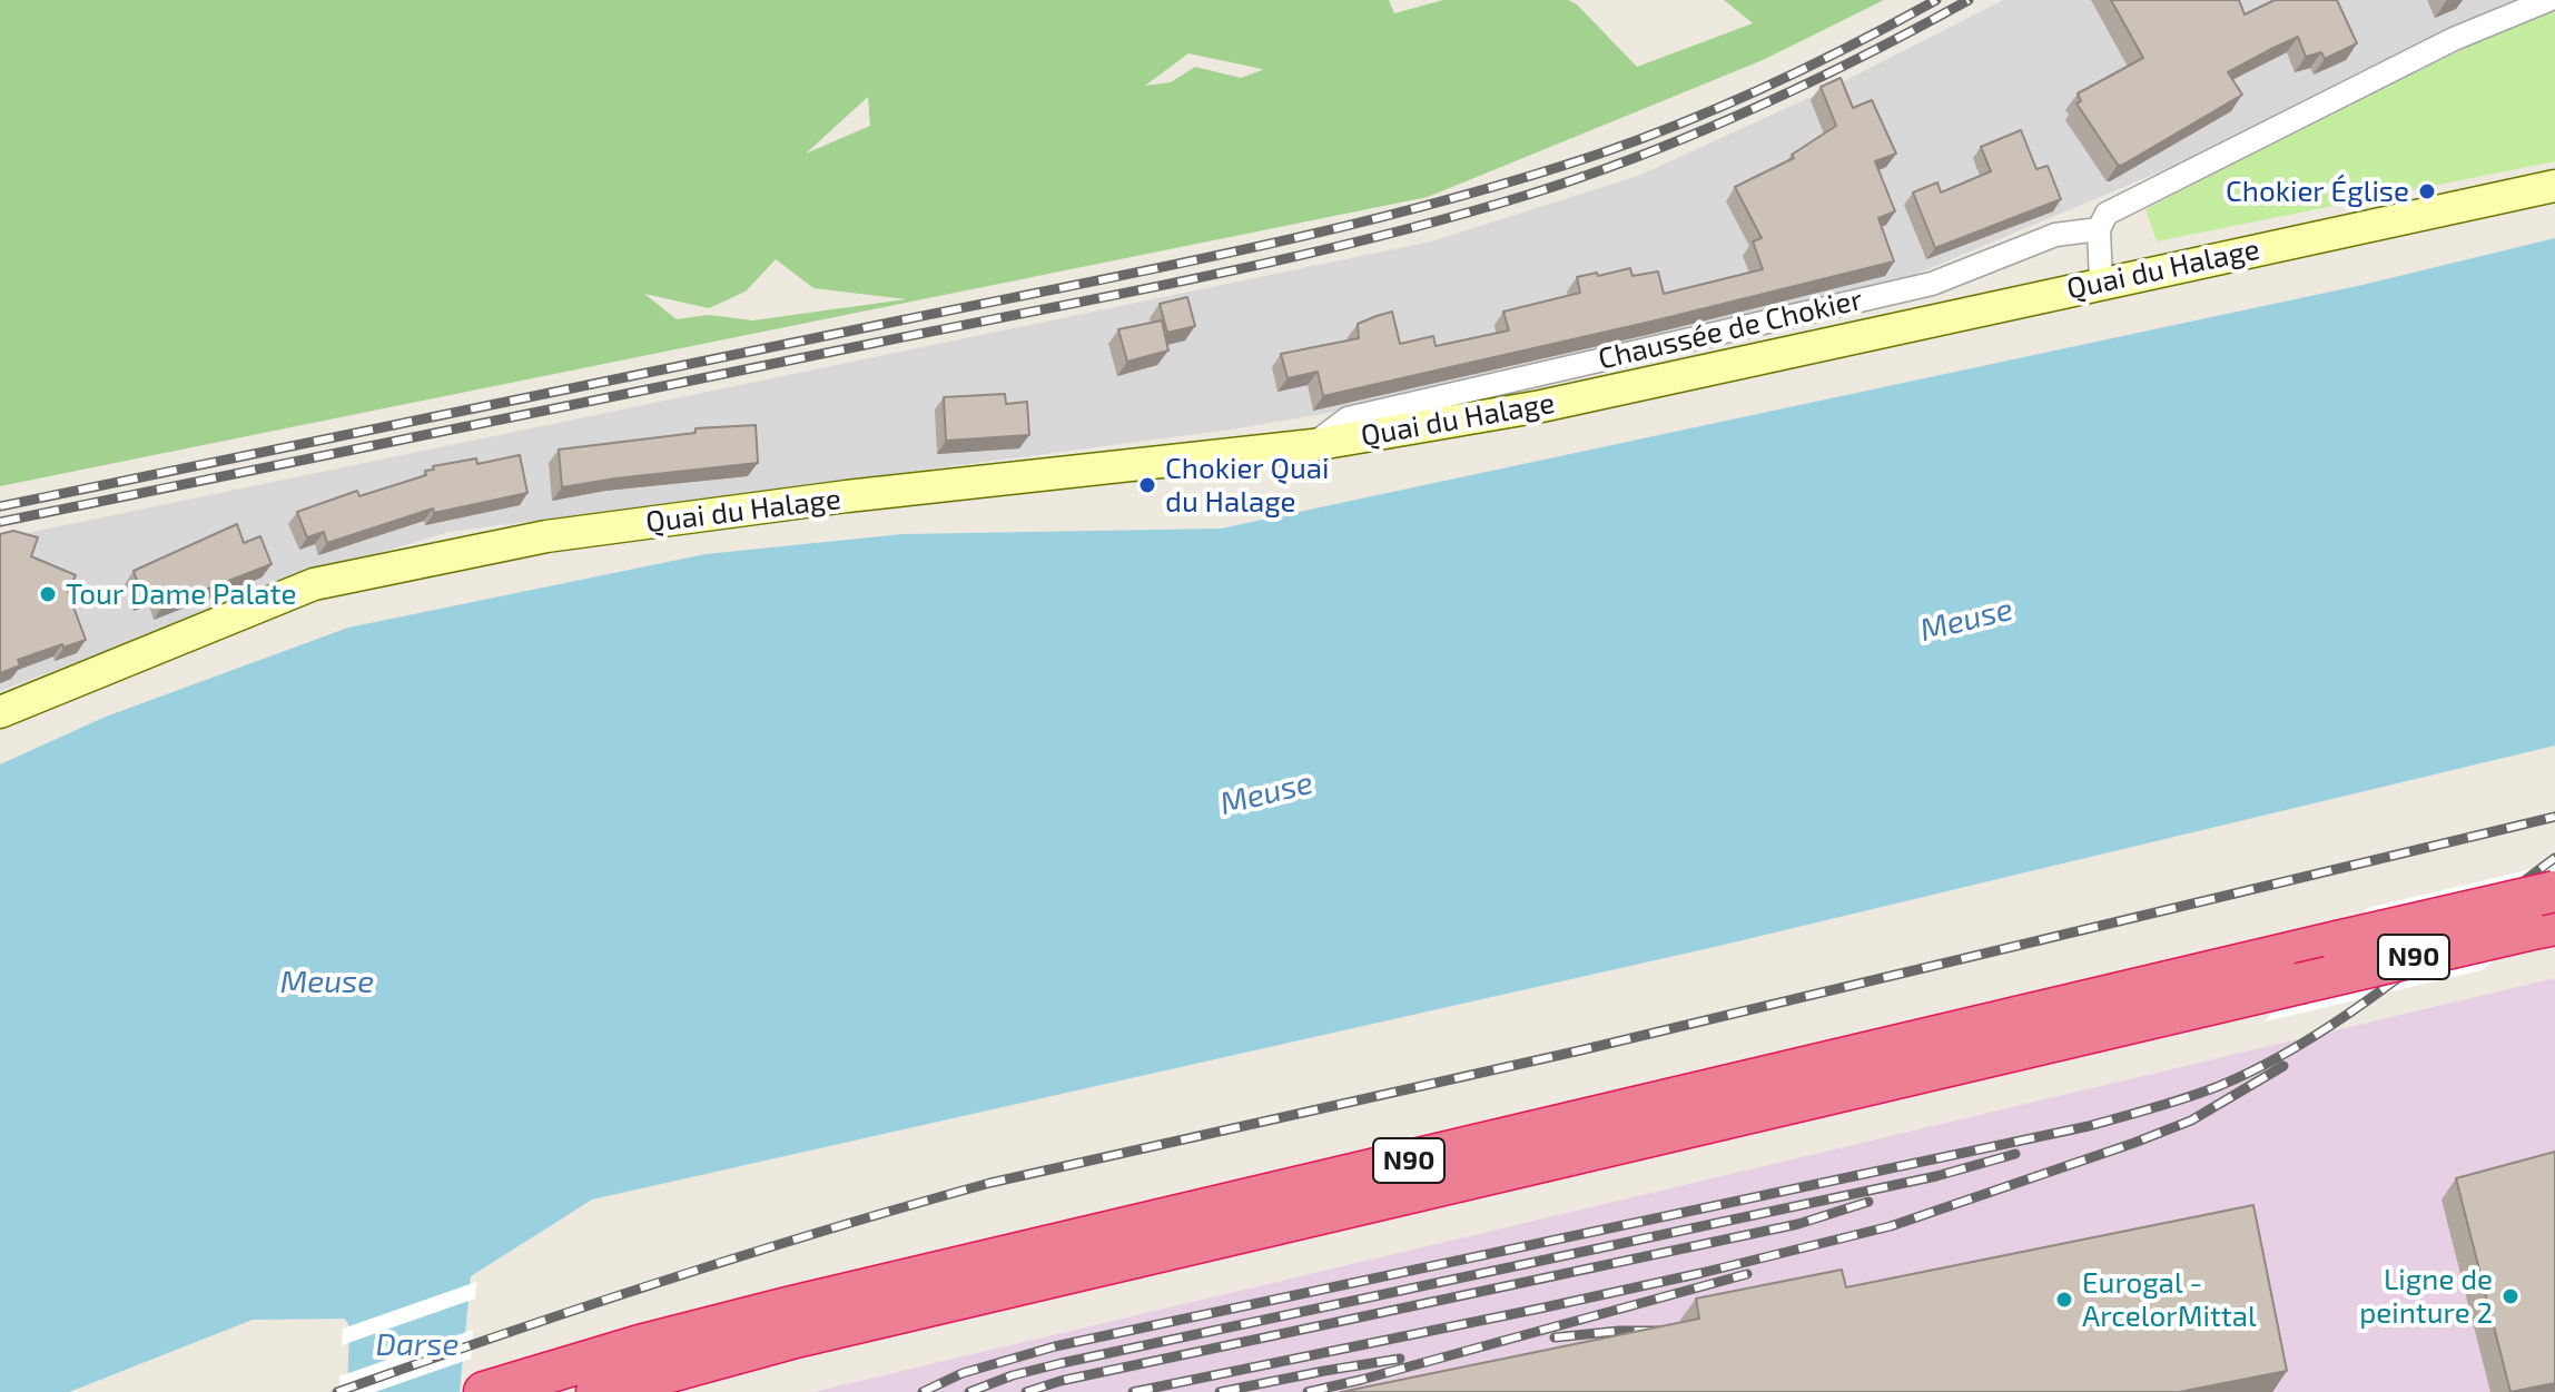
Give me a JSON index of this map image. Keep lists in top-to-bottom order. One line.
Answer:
{"streets":{"highway":["N90"],"main road":["Quai du Halage"],"street":["Chaussée de Chokier"]},"crossings":[["Quai du Halage","Chaussée de Chokier"]],"water":["Meuse","Darse"],"places":["Chokier Église","Chokier Quai du Halage","Tour Dame Palate","Ligne de peinture 2","Eurogal - ArcelorMittal"]}
